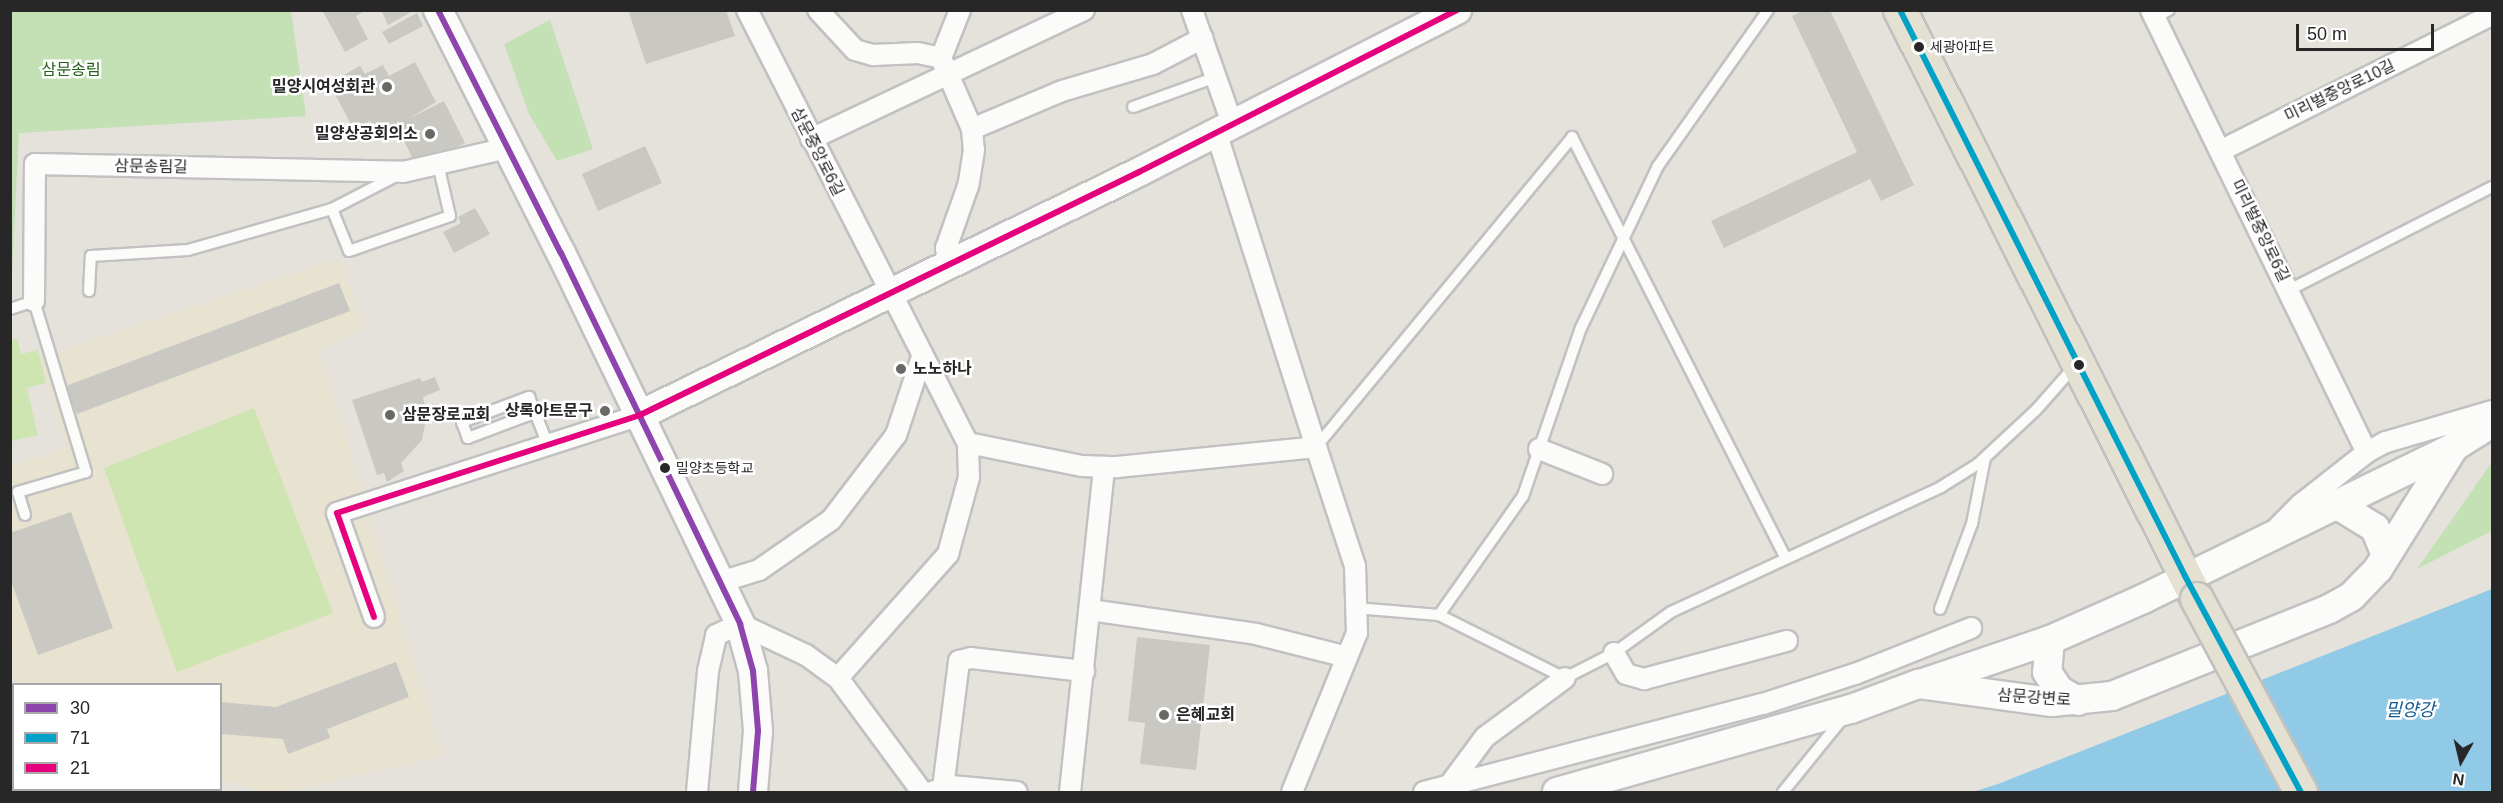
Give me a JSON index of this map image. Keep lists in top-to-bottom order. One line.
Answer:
{"streets":{"street":["미리벌중앙로10길","삼문중앙로6길","삼문송림길","미리벌중앙로6길","삼문강변로"]},"crossings":[["미리벌중앙로10길","미리벌중앙로6길"]],"water":["밀양강"],"parks":["삼문송림"],"places":["세광아파트","밀양시여성회관","밀양상공회의소","노노하나","상록아트문구","삼문장로교회","밀양초등학교","은혜교회"],"lines":["transit line 30","transit line 71","transit line 21"],"legend":["30","71","21"],"scale_bar":"50 m","north":"bottom"}
